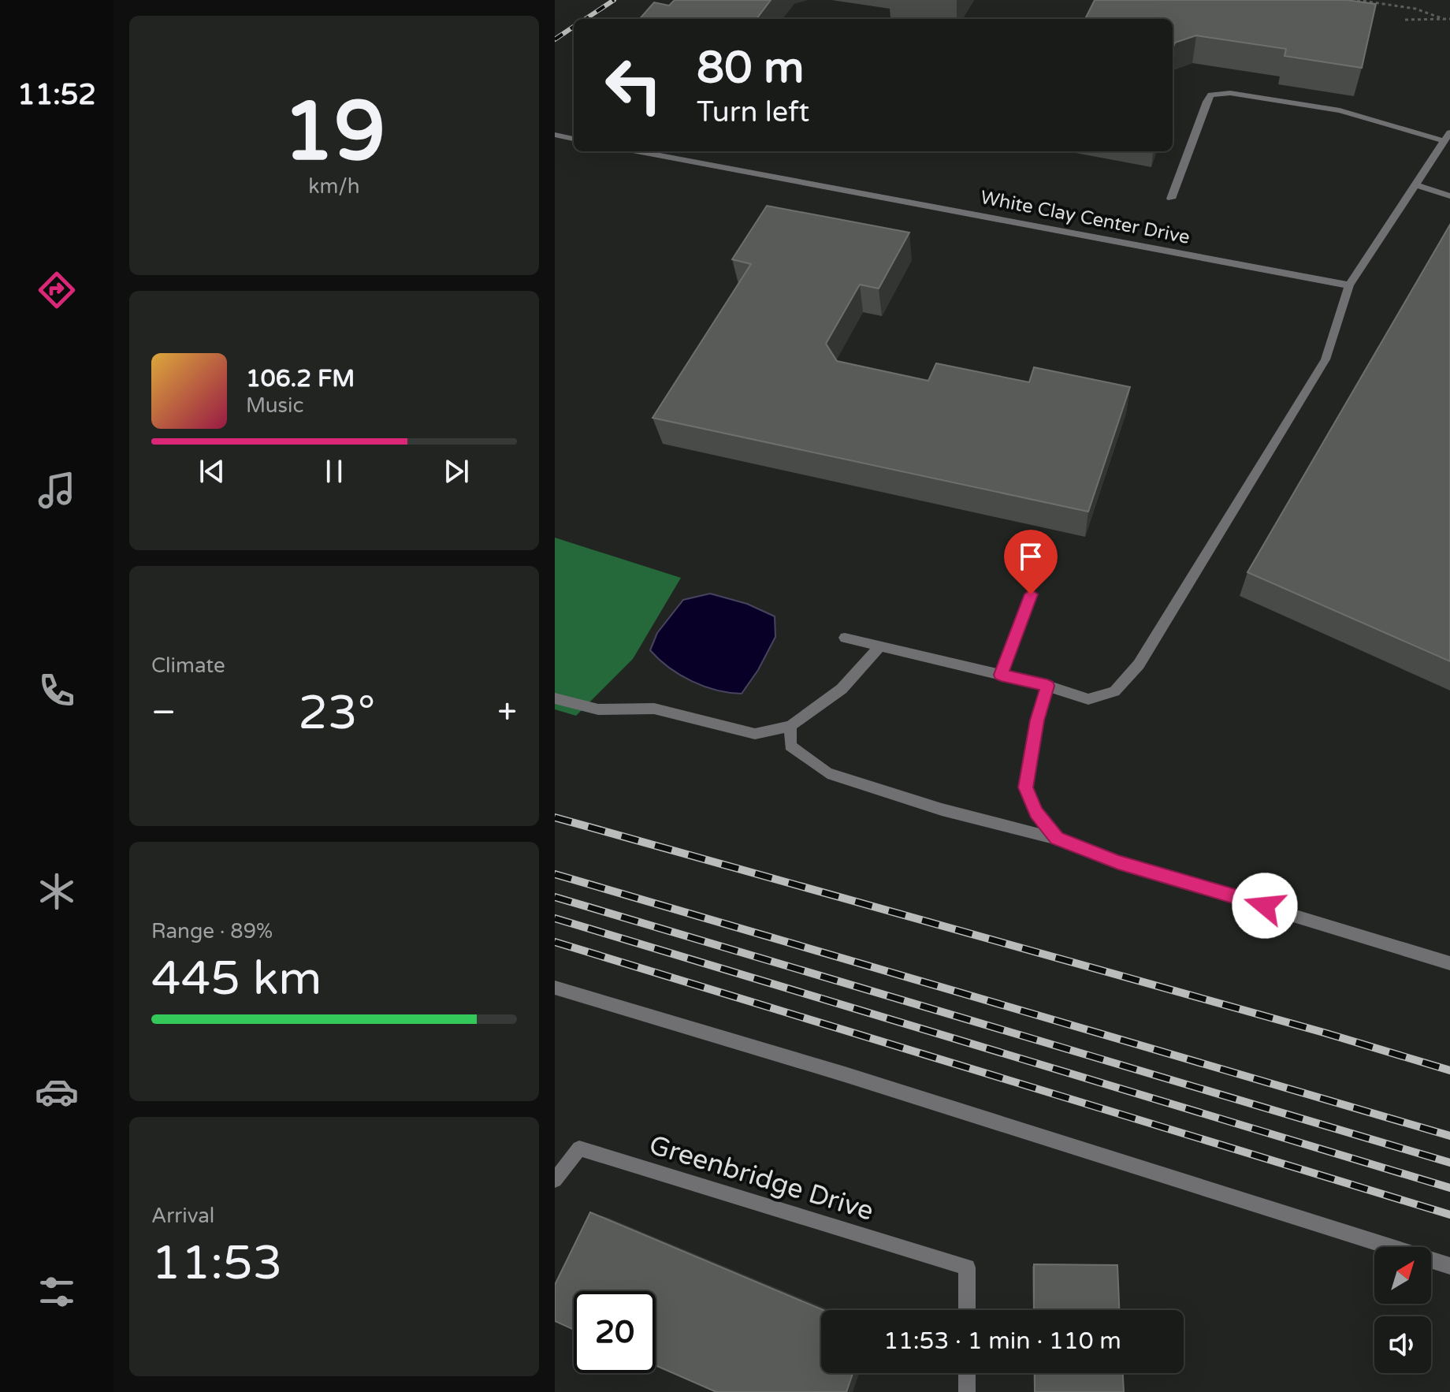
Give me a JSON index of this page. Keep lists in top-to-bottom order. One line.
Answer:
{"streets":{"street":["White Clay Center Drive","Greenbridge Drive"]},"north":"top right","page":{"tabs":"11:52","tile":[["19","km/h"],"Climate",["Range · 89%","445 km"],["Arrival","11:53"]],"turn":["80 m","Turn left"],"song":["106.2 FM","Music"],"heat":["−","23°","+"],"limit":"20","trip":"11:53 · 1 min · 110 m"}}
